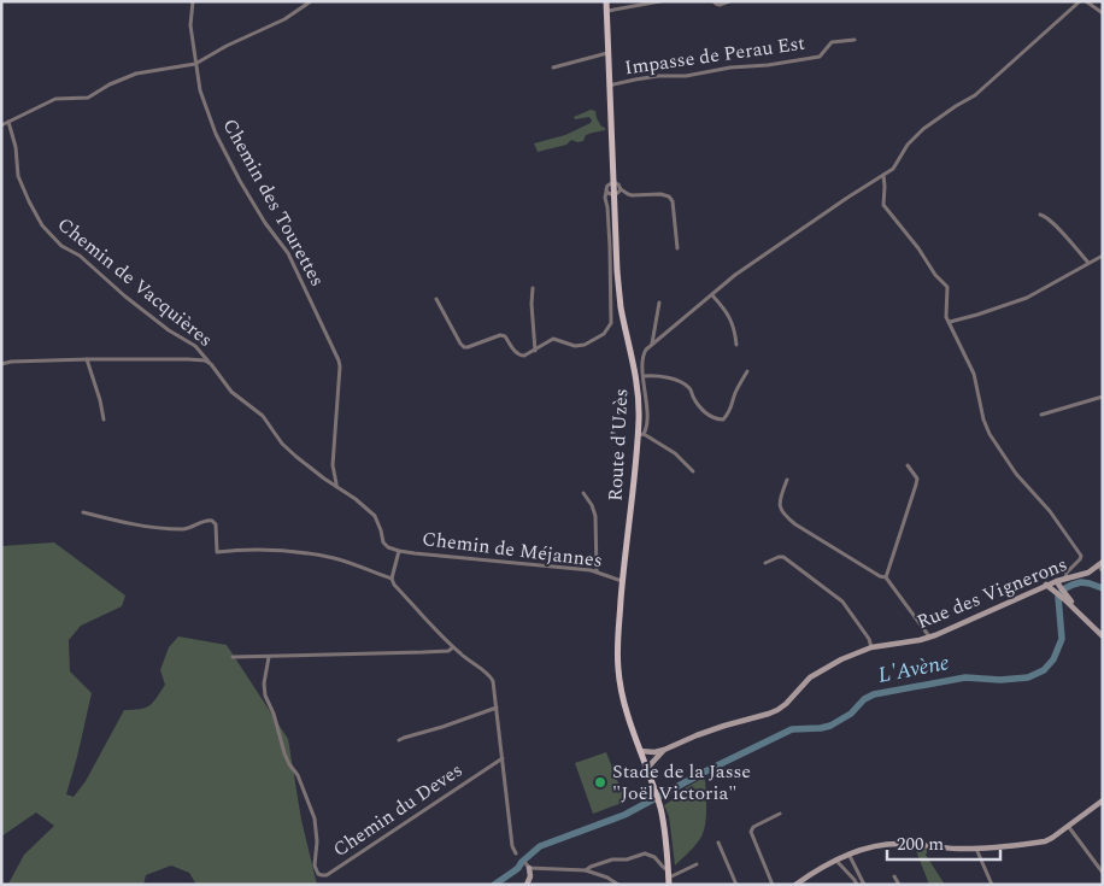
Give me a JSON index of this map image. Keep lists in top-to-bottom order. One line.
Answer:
{"streets":{"main road":["Route d'Uzès"],"street":["Impasse de Perau Est","Chemin des Tourettes","Chemin de Vacquières","Chemin de Méjannes","Rue des Vignerons","Chemin du Deves"]},"crossings":[["Impasse de Perau Est","Route d'Uzès"],["Chemin des Tourettes","Chemin de Vacquières"],["Chemin de Vacquières","Chemin de Méjannes"],["Route d'Uzès","Chemin de Méjannes"],["Route d'Uzès","Rue des Vignerons"]],"water":["L'Avène"],"places":["Stade de la Jasse \"Joël Victoria\""],"scale_bar":"200 m"}
